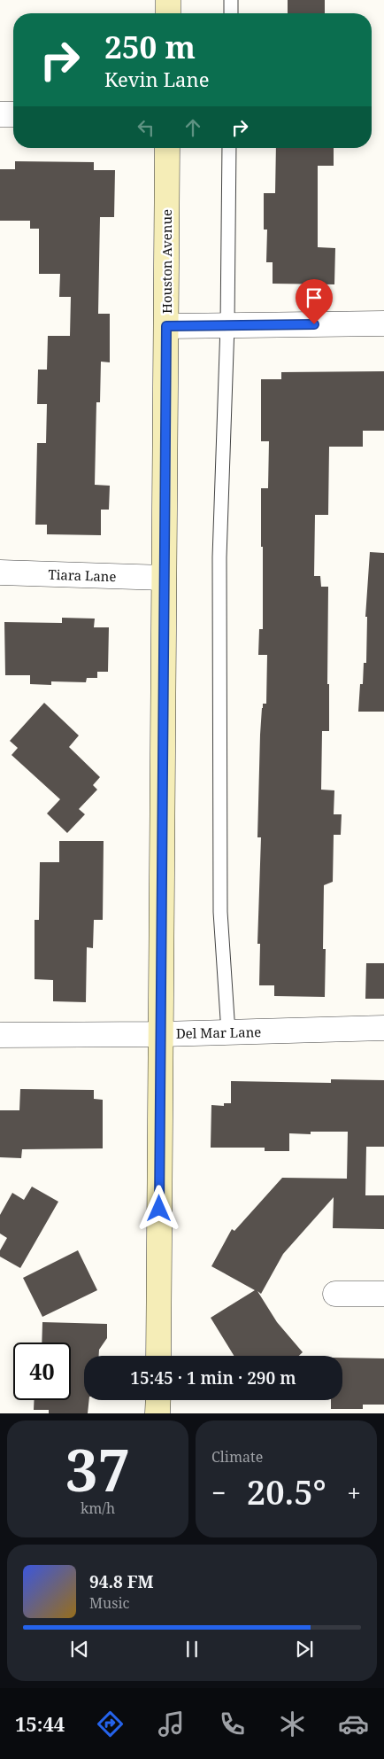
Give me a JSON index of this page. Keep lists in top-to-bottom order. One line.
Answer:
{"streets":{"street":["Houston Avenue","Tiara Lane","Del Mar Lane"]},"crossings":[["Houston Avenue","Tiara Lane"],["Houston Avenue","Del Mar Lane"]],"page":{"turn":["250 m","Kevin Lane"],"limit":"40","trip":"15:45 · 1 min · 290 m","tile":[["37","km/h"],"Climate"],"heat":["−","20.5°","+"],"song":["94.8 FM","Music"],"tabs":"15:44"}}
